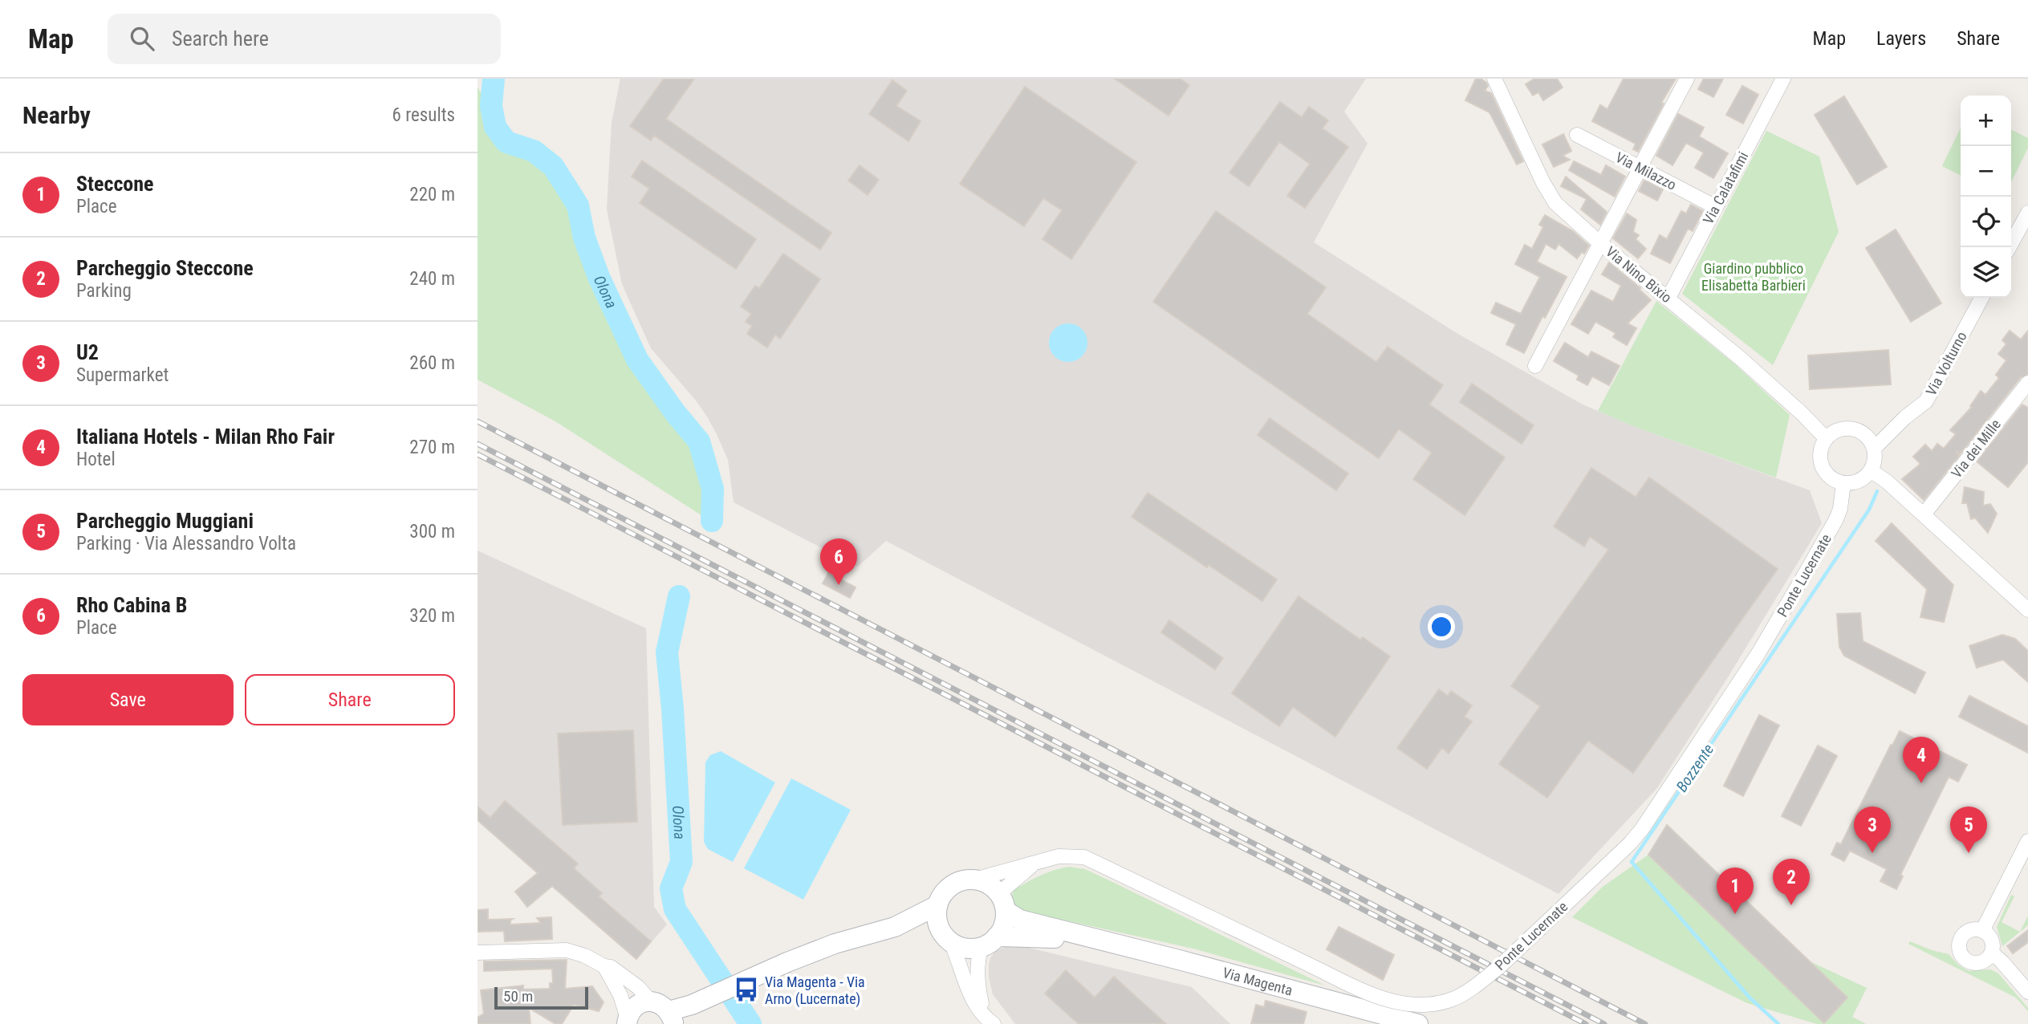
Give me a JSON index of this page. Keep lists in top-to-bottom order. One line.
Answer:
{"streets":{"street":["Via Milazzo","Via Calatafimi","Via Nino Bixio","Via Volturno","Via dei Mille","Ponte Lucernate","Via Magenta"]},"crossings":[["Via Milazzo","Via Calatafimi"],["Via Calatafimi","Via Nino Bixio"],["Via Nino Bixio","Via Volturno"],["Via Nino Bixio","Ponte Lucernate"],["Via Volturno","Ponte Lucernate"],["Ponte Lucernate","Via Magenta"]],"water":["Olona","Bozzente"],"parks":["Giardino pubblico Elisabetta Barbieri"],"places":{"bus stop":["Via Magenta - Via Arno (Lucernate)"]},"scale_bar":"50 m","page":{"header":"Map","search":"Search here","nav":["Map","Layers","Share"],"heading":["Nearby","6 results"],"map_buttons":["+","−"],"list":[{"mark":"1","name":"Steccone","note":"Place","value":"220 m"},{"mark":"2","name":"Parcheggio Steccone","note":"Parking","value":"240 m"},{"mark":"3","name":"U2","note":"Supermarket","value":"260 m"},{"mark":"4","name":"Italiana Hotels - Milan Rho Fair","note":"Hotel","value":"270 m"},{"mark":"5","name":"Parcheggio Muggiani","note":"Parking · Via Alessandro Volta","value":"300 m"},{"mark":"6","name":"Rho Cabina B","note":"Place","value":"320 m"}],"pins":["6","4","3","5","2","1"],"buttons":["Save","Share"],"scale":"50 m"}}
